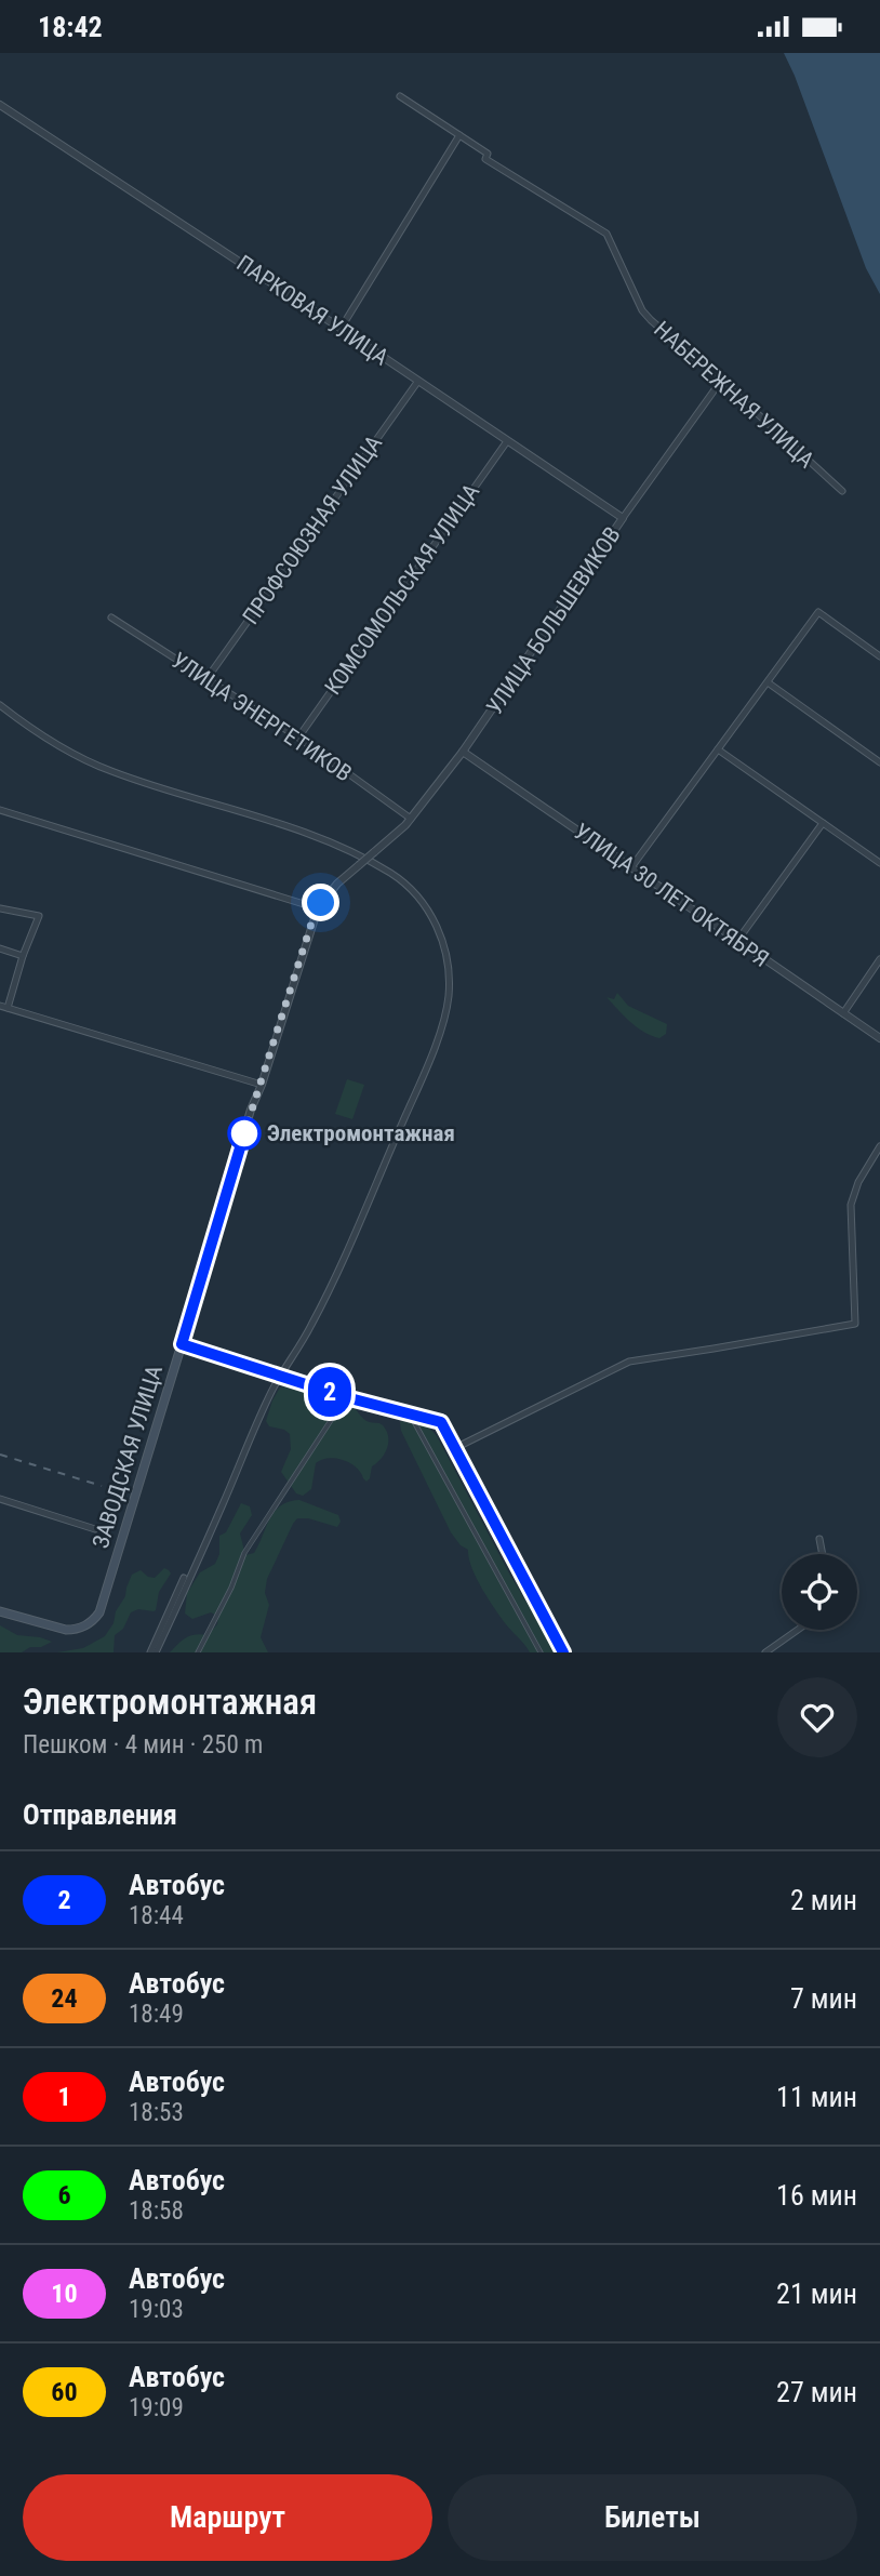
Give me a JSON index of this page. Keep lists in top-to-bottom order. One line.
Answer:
{"streets":{"main road":["ЗАВОДСКАЯ УЛИЦА"],"street":["ПАРКОВАЯ УЛИЦА","НАБЕРЕЖНАЯ УЛИЦА","ПРОФСОЮЗНАЯ УЛИЦА","КОМСОМОЛЬСКАЯ УЛИЦА","УЛИЦА БОЛЬШЕВИКОВ","УЛИЦА ЭНЕРГЕТИКОВ","УЛИЦА 30 ЛЕТ ОКТЯБРЯ"]},"crossings":[["ПАРКОВАЯ УЛИЦА","ПРОФСОЮЗНАЯ УЛИЦА"],["ПАРКОВАЯ УЛИЦА","КОМСОМОЛЬСКАЯ УЛИЦА"],["ПАРКОВАЯ УЛИЦА","УЛИЦА БОЛЬШЕВИКОВ"],["НАБЕРЕЖНАЯ УЛИЦА","УЛИЦА БОЛЬШЕВИКОВ"],["ПРОФСОЮЗНАЯ УЛИЦА","УЛИЦА ЭНЕРГЕТИКОВ"],["КОМСОМОЛЬСКАЯ УЛИЦА","УЛИЦА ЭНЕРГЕТИКОВ"],["УЛИЦА БОЛЬШЕВИКОВ","УЛИЦА ЭНЕРГЕТИКОВ"],["УЛИЦА БОЛЬШЕВИКОВ","УЛИЦА 30 ЛЕТ ОКТЯБРЯ"],["УЛИЦА БОЛЬШЕВИКОВ","ЗАВОДСКАЯ УЛИЦА"]],"places":["Электромонтажная"],"lines":["bus line 2"],"page":{"status":"18:42","on_map":"2","heading":[["Электромонтажная","Пешком · 4 мин · 250 m"],"Отправления"],"list":[{"mark":"2","name":"Автобус","note":"18:44","value":"2 мин"},{"mark":"24","name":"Автобус","note":"18:49","value":"7 мин"},{"mark":"1","name":"Автобус","note":"18:53","value":"11 мин"},{"mark":"6","name":"Автобус","note":"18:58","value":"16 мин"},{"mark":"10","name":"Автобус","note":"19:03","value":"21 мин"},{"mark":"60","name":"Автобус","note":"19:09","value":"27 мин"}],"buttons":["Маршрут","Билеты"]}}
